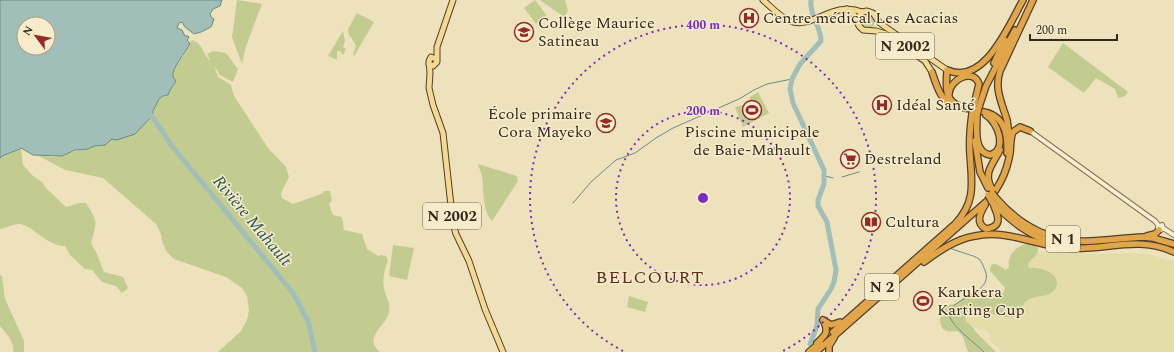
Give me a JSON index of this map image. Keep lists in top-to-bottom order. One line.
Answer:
{"streets":{"highway":["N 1","N 2"],"main road":["N 2002"]},"crossings":[["N 1","N 2"]],"districts":["BELCOURT"],"water":["Rivière Mahault"],"places":{"hospital":["Centre médical Les Acacias","Idéal Santé"],"school or university":["Collège Maurice Satineau","École primaire Cora Mayeko"],"sports":["Piscine municipale de Baie-Mahault","Karukera Karting Cup"],"supermarket":["Destreland"],"library":["Cultura"]},"scale_bar":"200 m","north":"top left","rings":["400 m","200 m"]}
